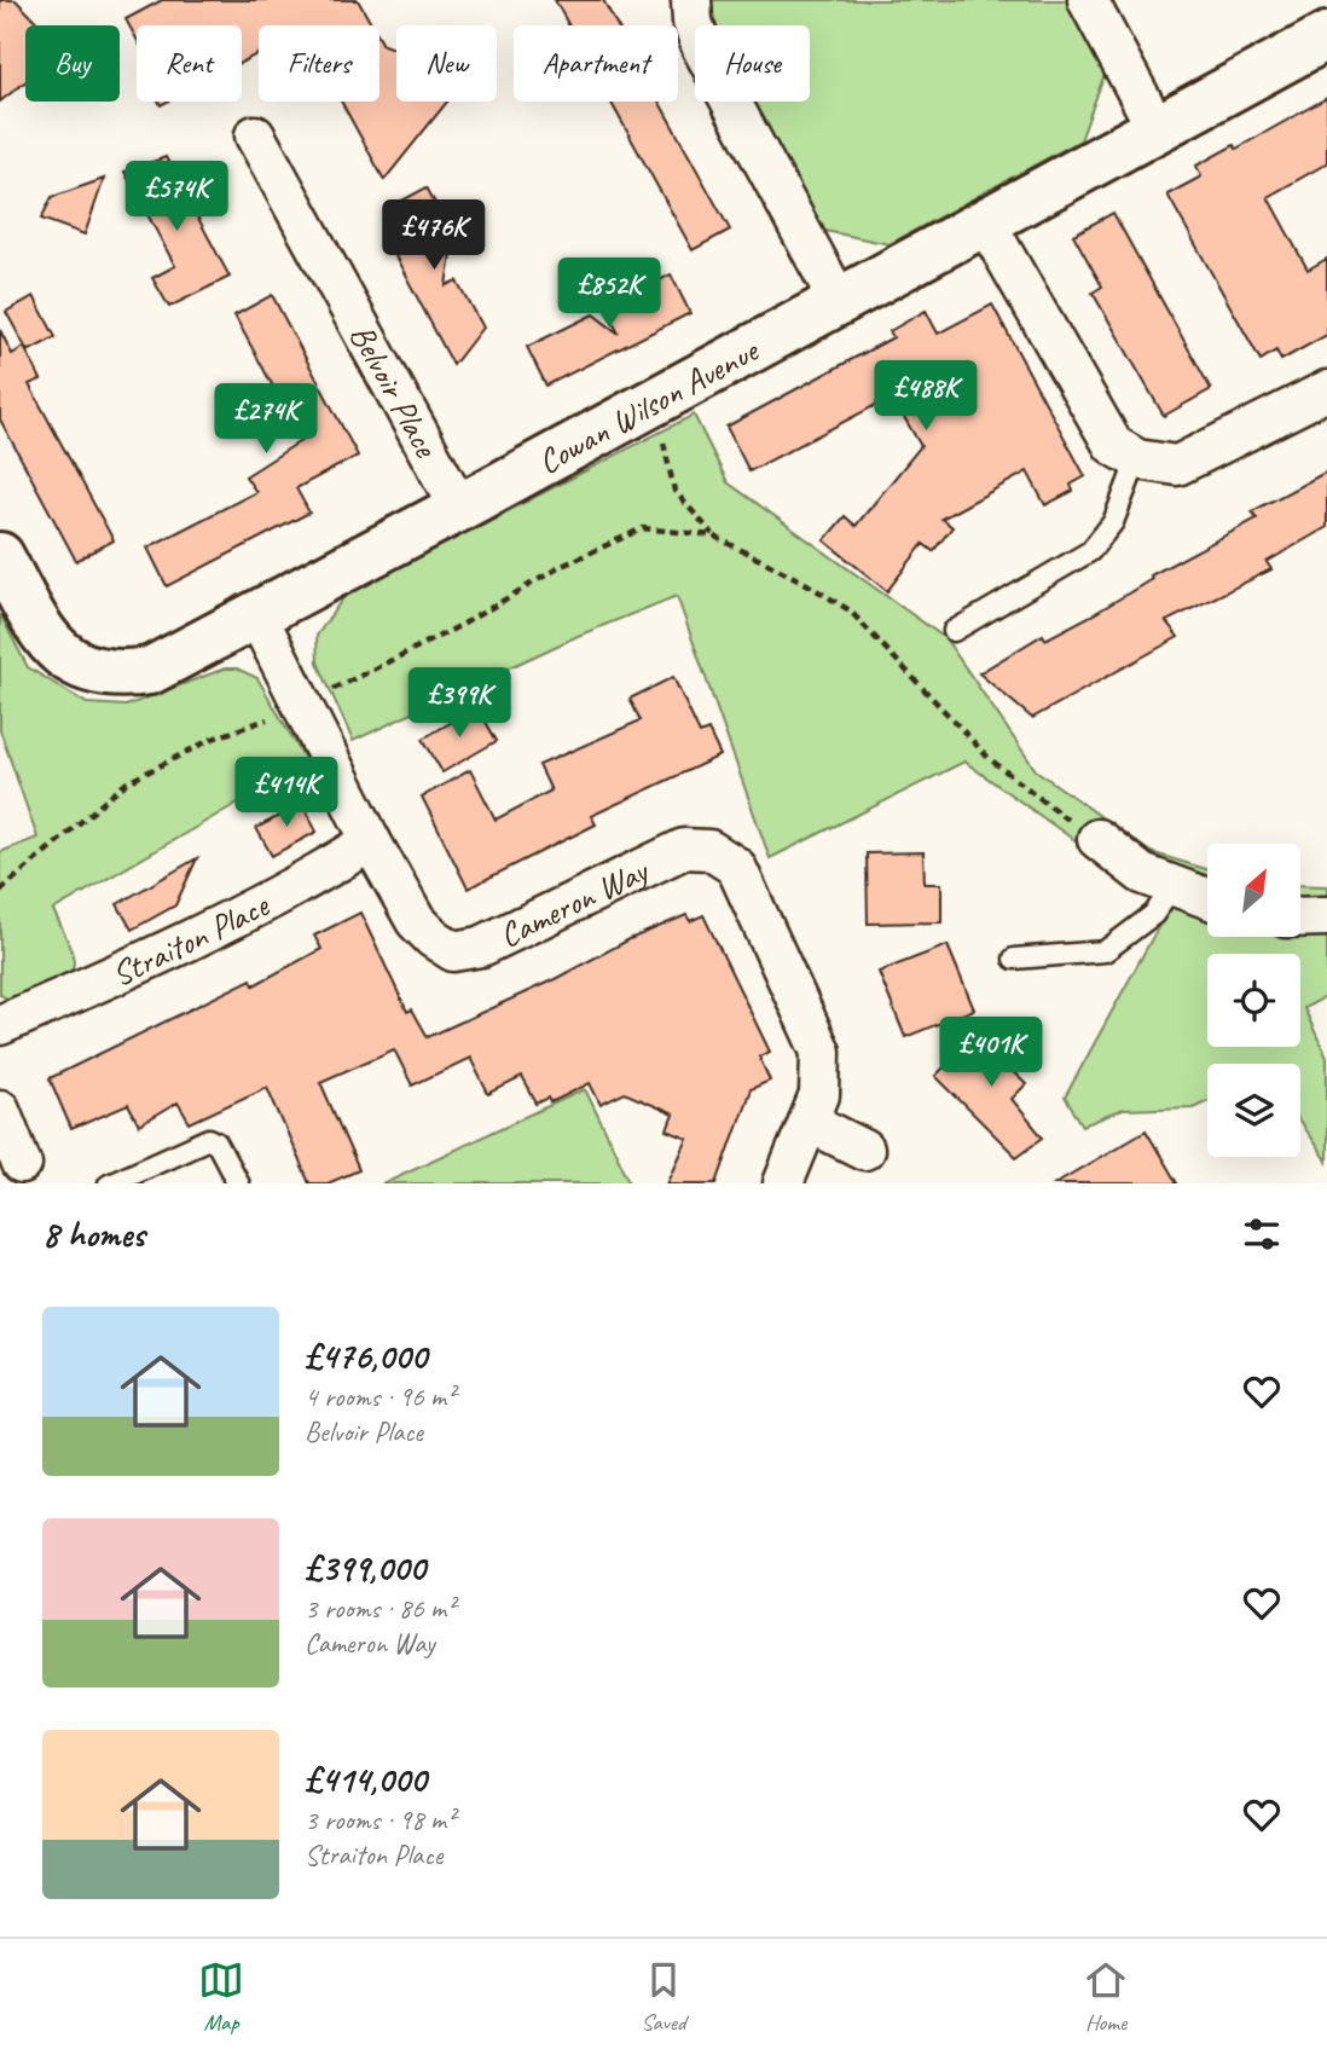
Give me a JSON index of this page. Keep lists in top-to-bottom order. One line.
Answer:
{"streets":{"street":["Belvoir Place","Cowan Wilson Avenue","Cameron Way","Straiton Place"]},"crossings":[["Belvoir Place","Cowan Wilson Avenue"],["Cowan Wilson Avenue","Cameron Way"],["Cameron Way","Straiton Place"]],"north":"top right","page":{"chip":["Buy","Rent","Filters","New","Apartment","House"],"price":["£574K","£476K","£852K","£488K","£274K","£399K","£414K","£401K"],"heading":"8 homes","list":[{"name":"£476,000","note":"4 rooms · 96 m² · Belvoir Place"},{"name":"£399,000","note":"3 rooms · 86 m² · Cameron Way"},{"name":"£414,000","note":"3 rooms · 98 m² · Straiton Place"}],"tabs":["Map","Saved","Home"]}}
